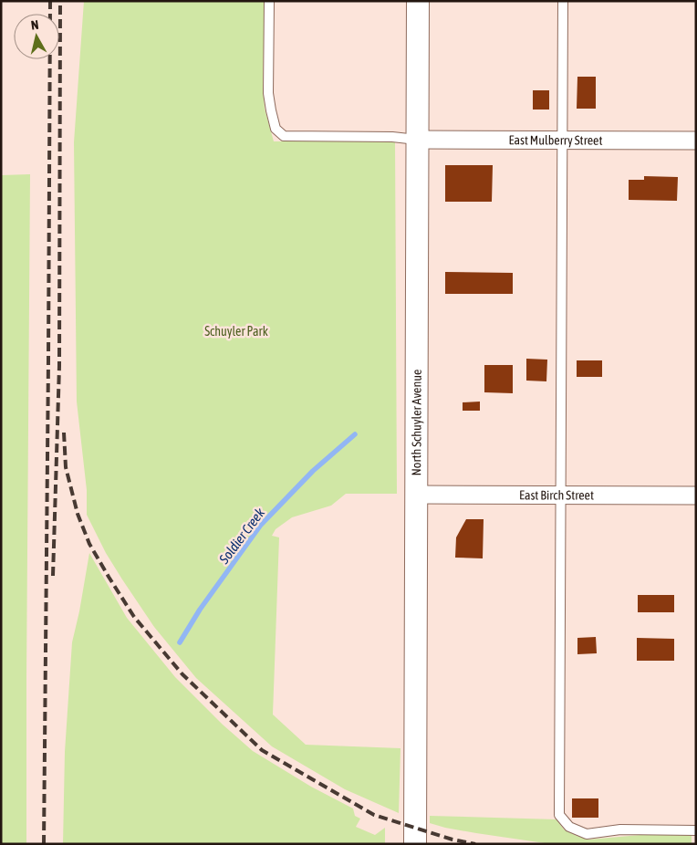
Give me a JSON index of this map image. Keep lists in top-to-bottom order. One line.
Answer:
{"streets":{"street":["East Mulberry Street","North Schuyler Avenue","East Birch Street"]},"crossings":[["East Mulberry Street","North Schuyler Avenue"],["North Schuyler Avenue","East Birch Street"]],"water":["Soldier Creek"],"parks":["Schuyler Park"],"north":"top"}
